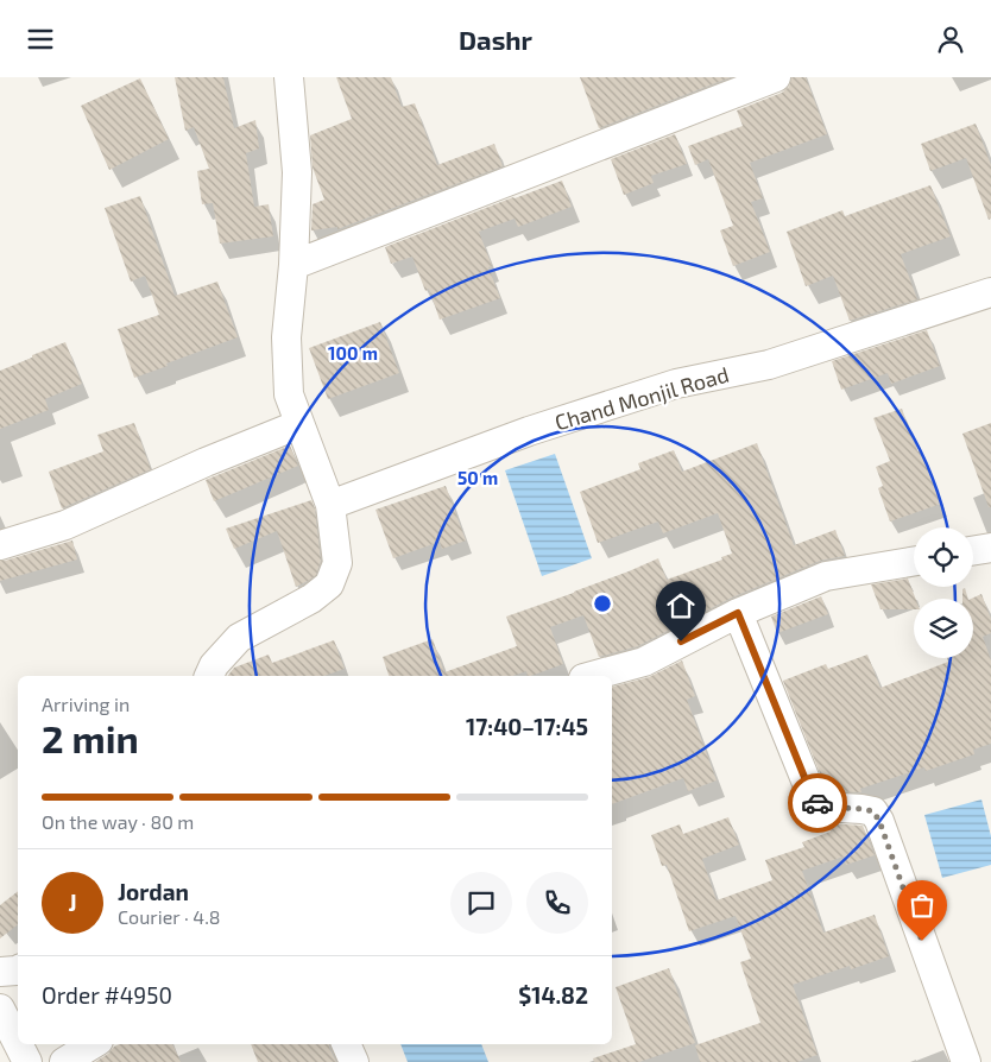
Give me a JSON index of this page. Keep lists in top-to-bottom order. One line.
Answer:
{"streets":{"street":["Chand Monjil Road"]},"page":{"header":"Dashr","heading":["2 min","Arriving in","17:40–17:45"],"panel":["Jordan","Courier · 4.8","Order #4950","$14.82"],"bar":"On the way · 80 m","round":"J"},"rings":["100 m","50 m"]}
